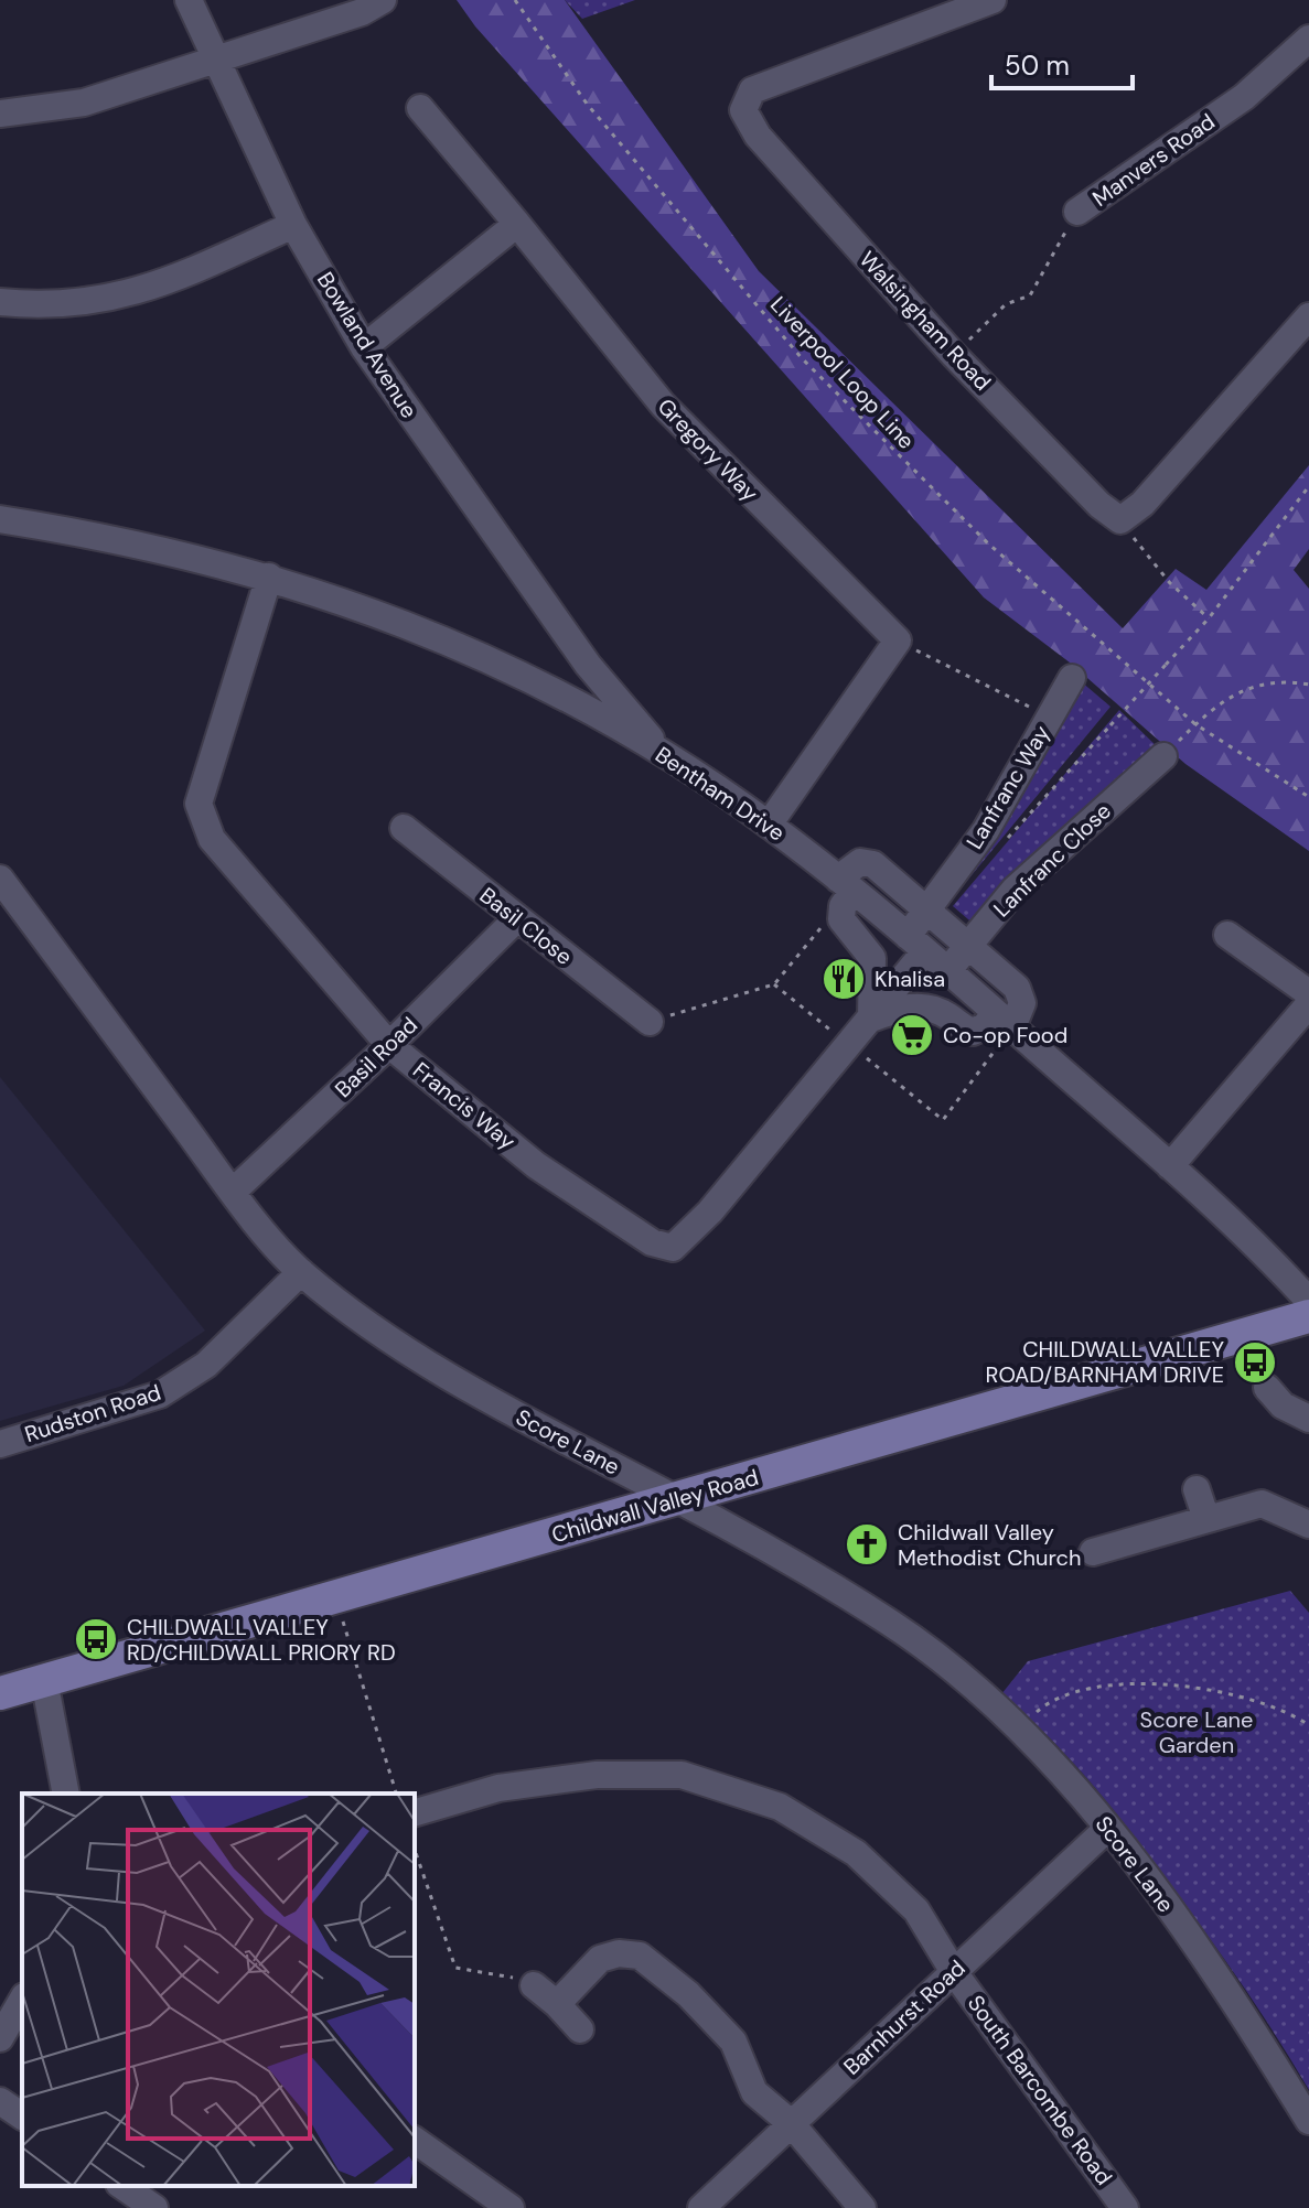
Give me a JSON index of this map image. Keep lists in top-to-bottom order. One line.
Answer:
{"streets":{"main road":["Childwall Valley Road"],"street":["Manvers Road","Walsingham Road","Bowland Avenue","Gregory Way","Lanfranc Way","Bentham Drive","Lanfranc Close","Basil Close","Basil Road","Francis Way","Rudston Road","Score Lane","Barnhurst Road","South Barcombe Road"],"path":["Liverpool Loop Line"]},"crossings":[["Bowland Avenue","Bentham Drive"],["Lanfranc Way","Bentham Drive"],["Lanfranc Way","Francis Way"],["Bentham Drive","Lanfranc Close"],["Bentham Drive","Francis Way"],["Basil Close","Basil Road"],["Basil Road","Francis Way"],["Basil Road","Score Lane"],["Rudston Road","Score Lane"],["Score Lane","Childwall Valley Road"],["Score Lane","Barnhurst Road"],["Barnhurst Road","South Barcombe Road"]],"parks":["Score Lane Garden"],"places":{"restaurant":["Khalisa"],"supermarket":["Co-op Food"],"bus stop":["CHILDWALL VALLEY ROAD/BARNHAM DRIVE","CHILDWALL VALLEY RD/CHILDWALL PRIORY RD"],"church":["Childwall Valley Methodist Church"]},"scale_bar":"50 m"}
